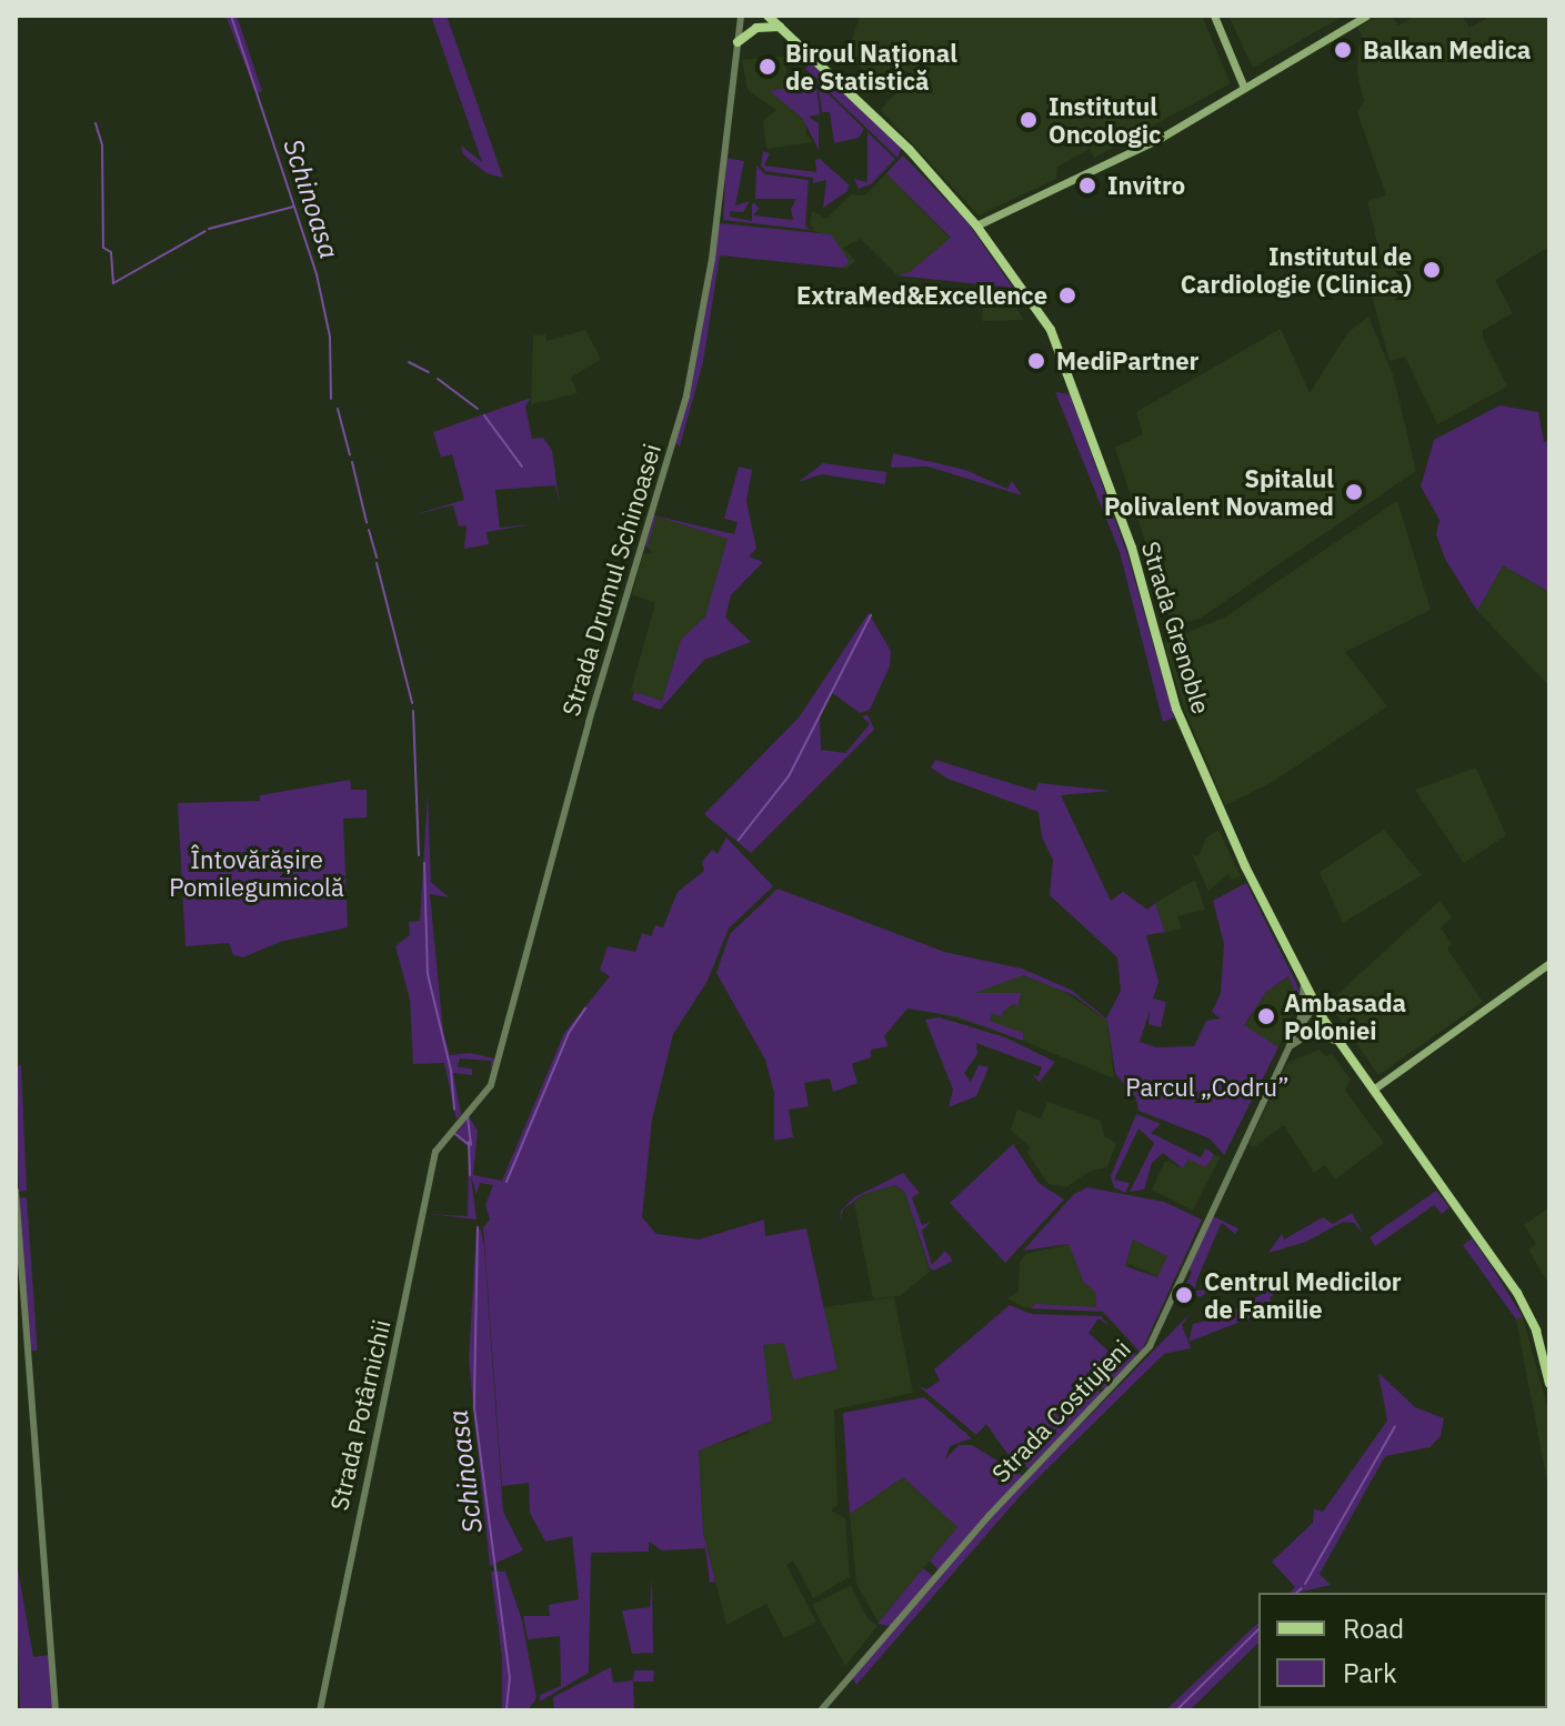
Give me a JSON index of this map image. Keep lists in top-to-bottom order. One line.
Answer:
{"streets":{"main road":["Strada Grenoble"],"street":["Strada Drumul Schinoasei","Strada Costiujeni","Strada Potârnichii"]},"crossings":[["Strada Drumul Schinoasei","Strada Potârnichii"],["Strada Grenoble","Strada Costiujeni"]],"water":["Schinoasa"],"parks":["Întovărășire Pomilegumicolă","Parcul „Codru”"],"places":["Balkan Medica","Biroul Național de Statistică","Institutul Oncologic","Invitro","Institutul de Cardiologie (Clinica)","ExtraMed&Excellence","MediPartner","Spitalul Polivalent Novamed","Ambasada Poloniei","Centrul Medicilor de Familie"],"legend":["Road","Park"]}
